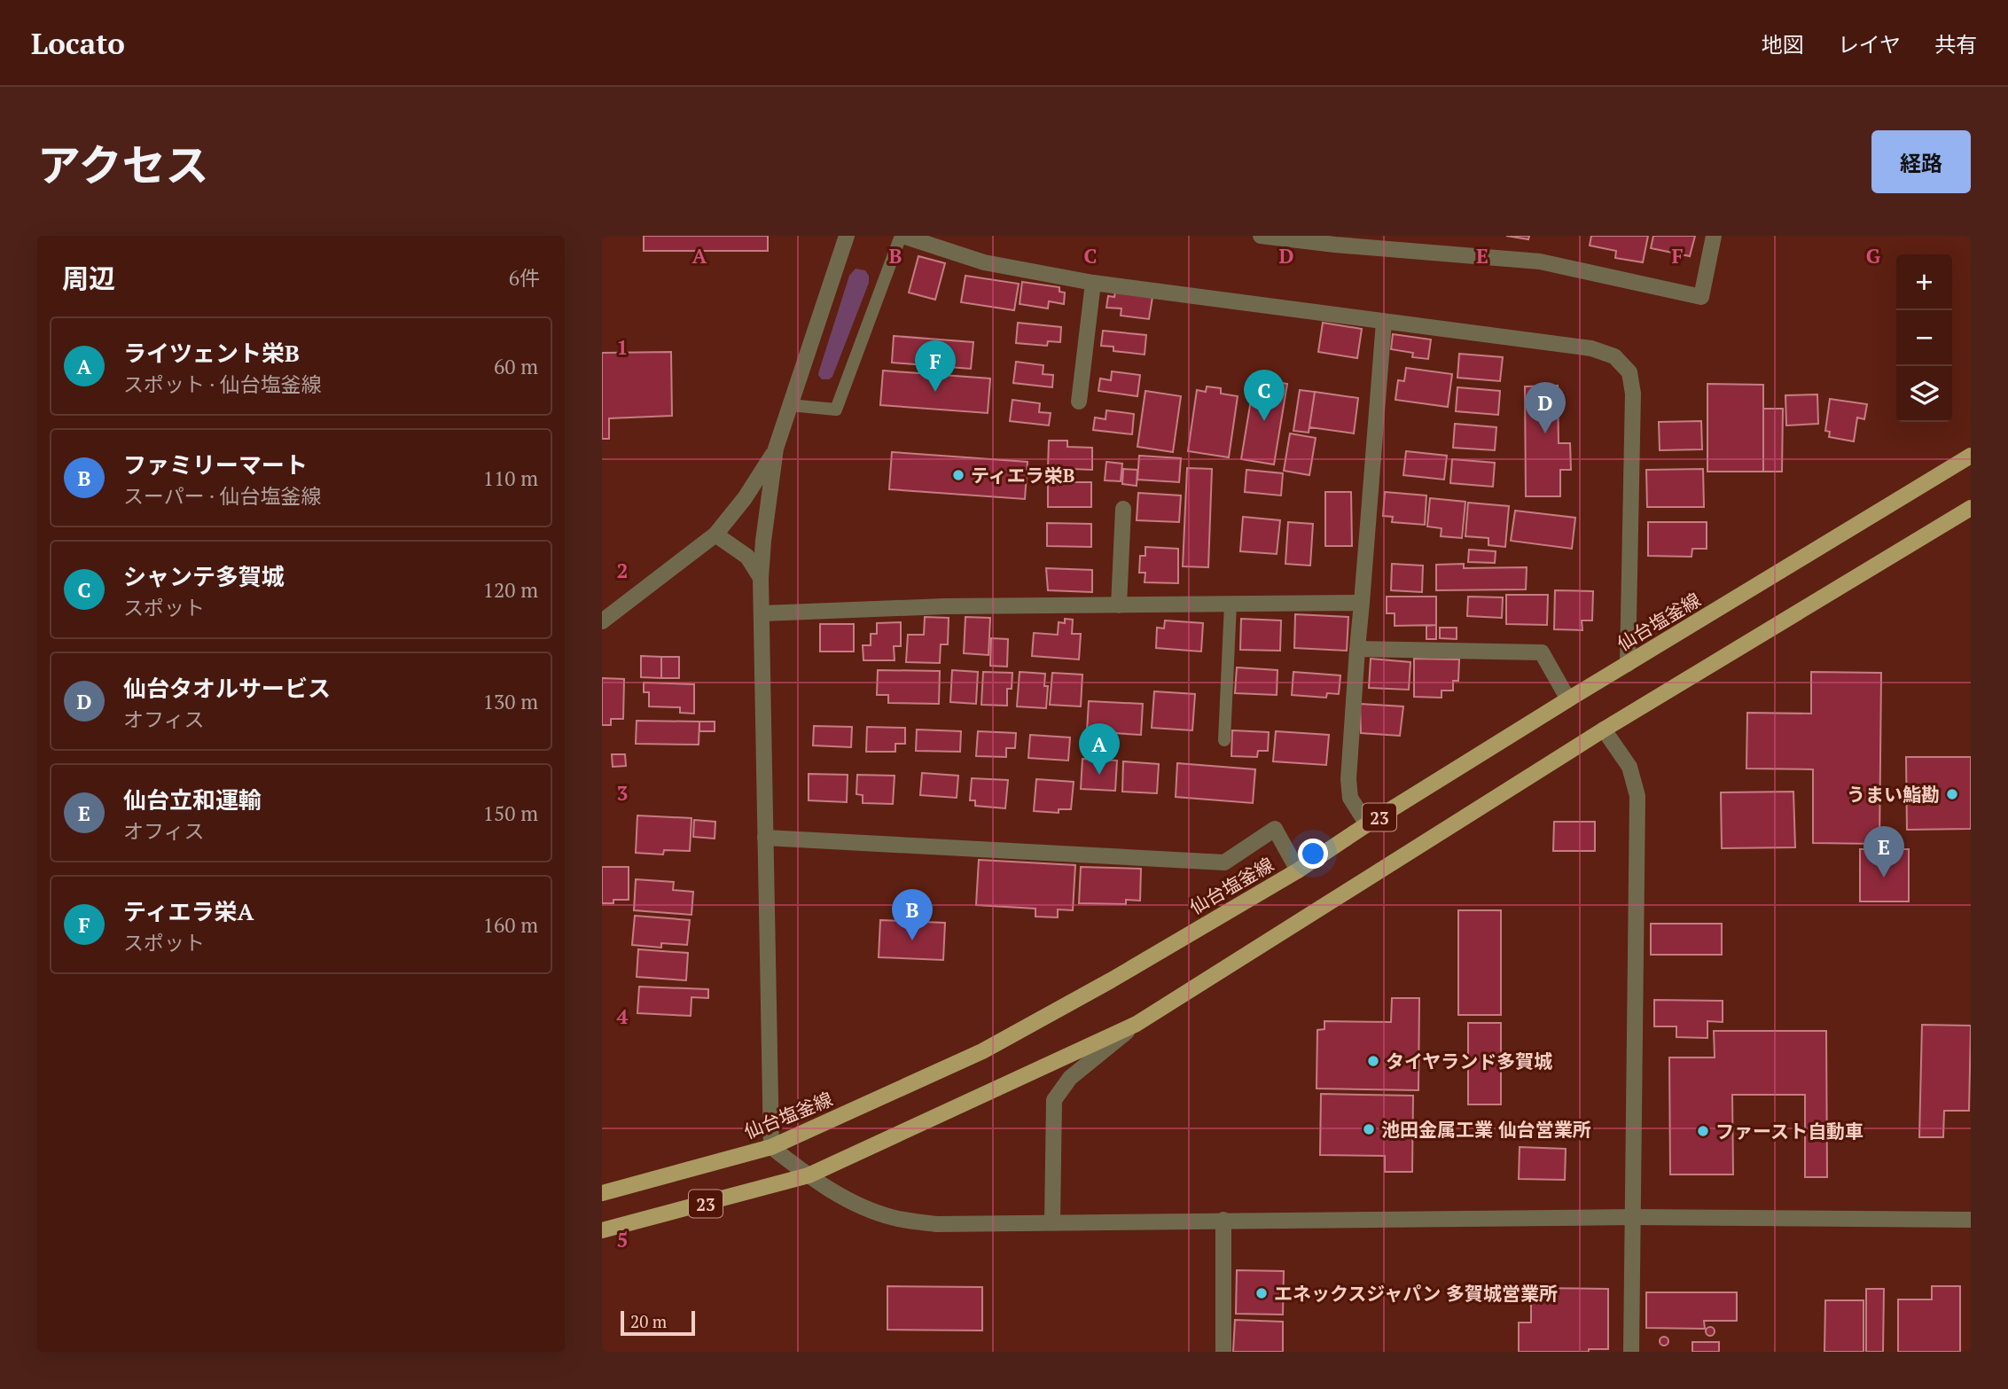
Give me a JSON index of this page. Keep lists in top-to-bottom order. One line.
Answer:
{"streets":{"main road":["仙台塩釜線","23"]},"places":["ティエラ栄B","うまい鮨勘","タイヤランド多賀城","池田金属工業 仙台営業所","ファースト自動車","エネックスジャパン 多賀城営業所"],"scale_bar":"20 m","page":{"header":"Locato","nav":["地図","レイヤ","共有"],"title":"アクセス","buttons":"経路","heading":["周辺","6件"],"map_buttons":["+","−"],"list":[{"mark":"A","name":"ライツェント栄B","note":"スポット · 仙台塩釜線","value":"60 m"},{"mark":"B","name":"ファミリーマート","note":"スーパー · 仙台塩釜線","value":"110 m"},{"mark":"C","name":"シャンテ多賀城","note":"スポット","value":"120 m"},{"mark":"D","name":"仙台タオルサービス","note":"オフィス","value":"130 m"},{"mark":"E","name":"仙台立和運輸","note":"オフィス","value":"150 m"},{"mark":"F","name":"ティエラ栄A","note":"スポット","value":"160 m"}],"pins":["F","C","D","A","E","B"],"scale":"20 m"},"grid":{"columns":["A","B","C","D","E","F","G"],"rows":["1","2","3","4","5"]}}
